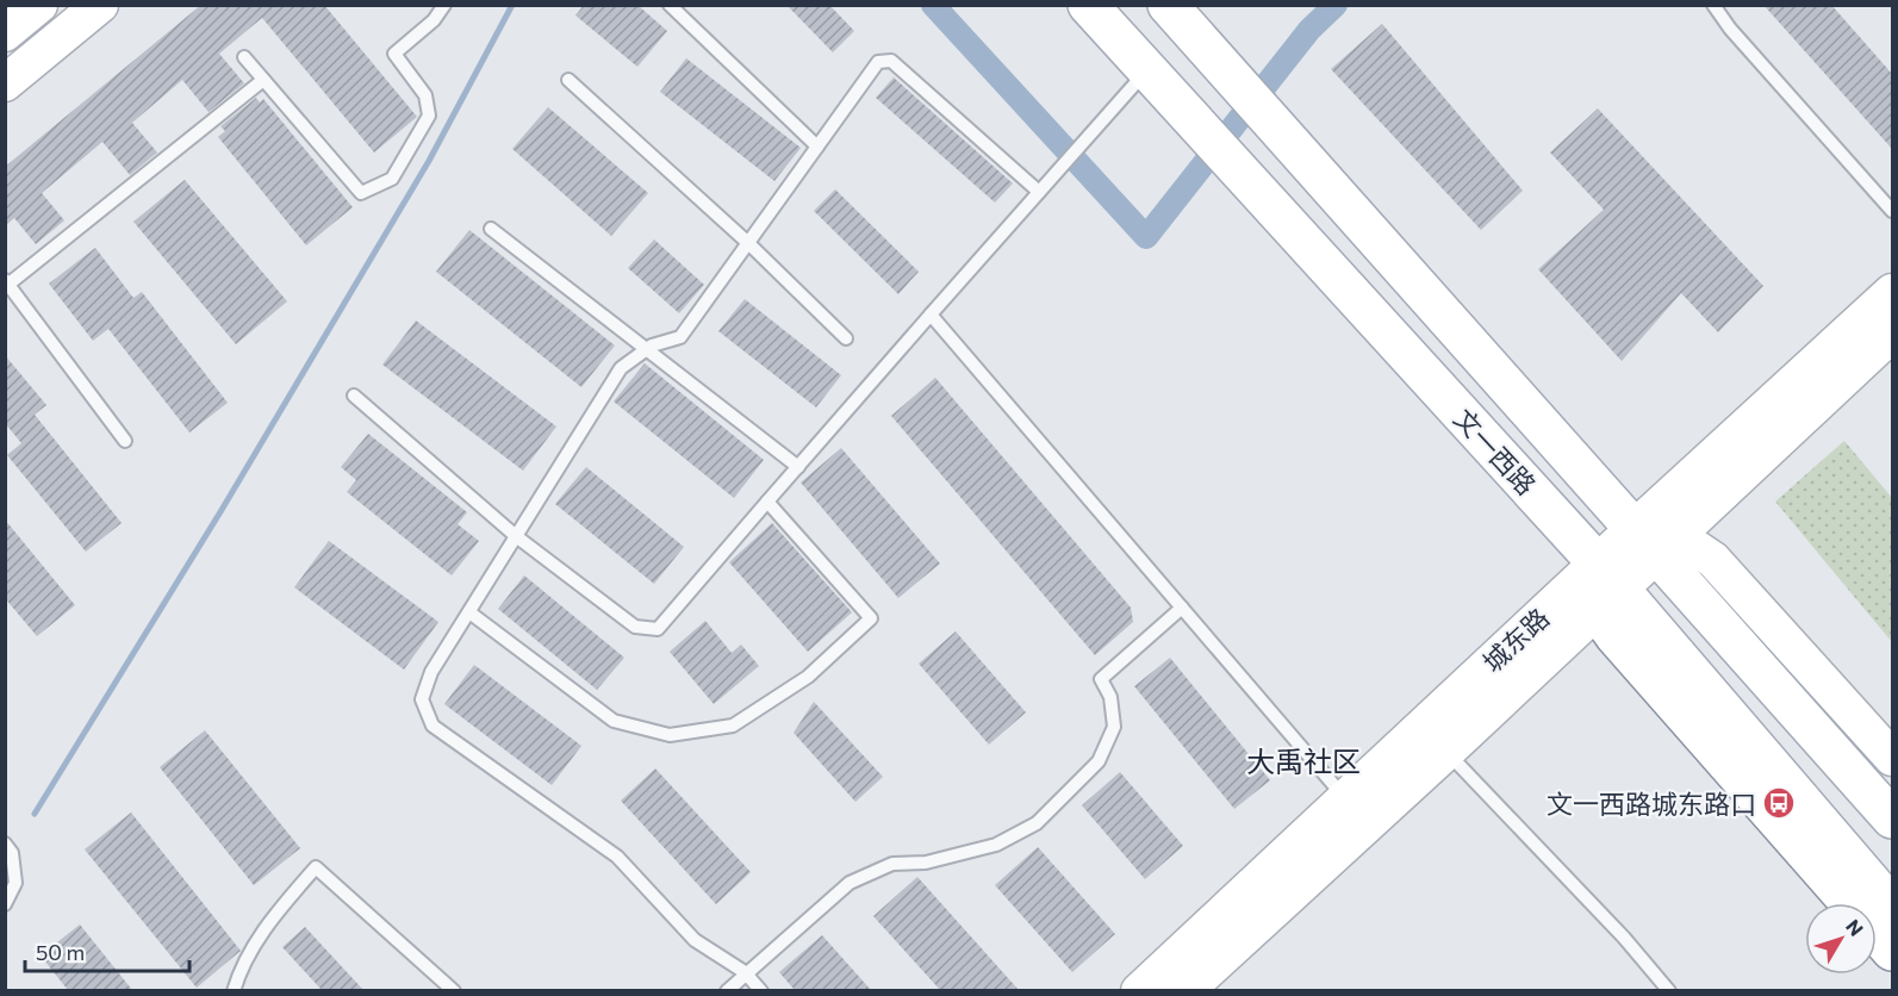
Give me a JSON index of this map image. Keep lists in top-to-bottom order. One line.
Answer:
{"streets":{"main road":["文一西路"],"street":["城东路"]},"crossings":[["文一西路","城东路"]],"districts":["大禹社区"],"places":{"bus stop":["文一西路城东路口"]},"scale_bar":"50 m","north":"top right"}
